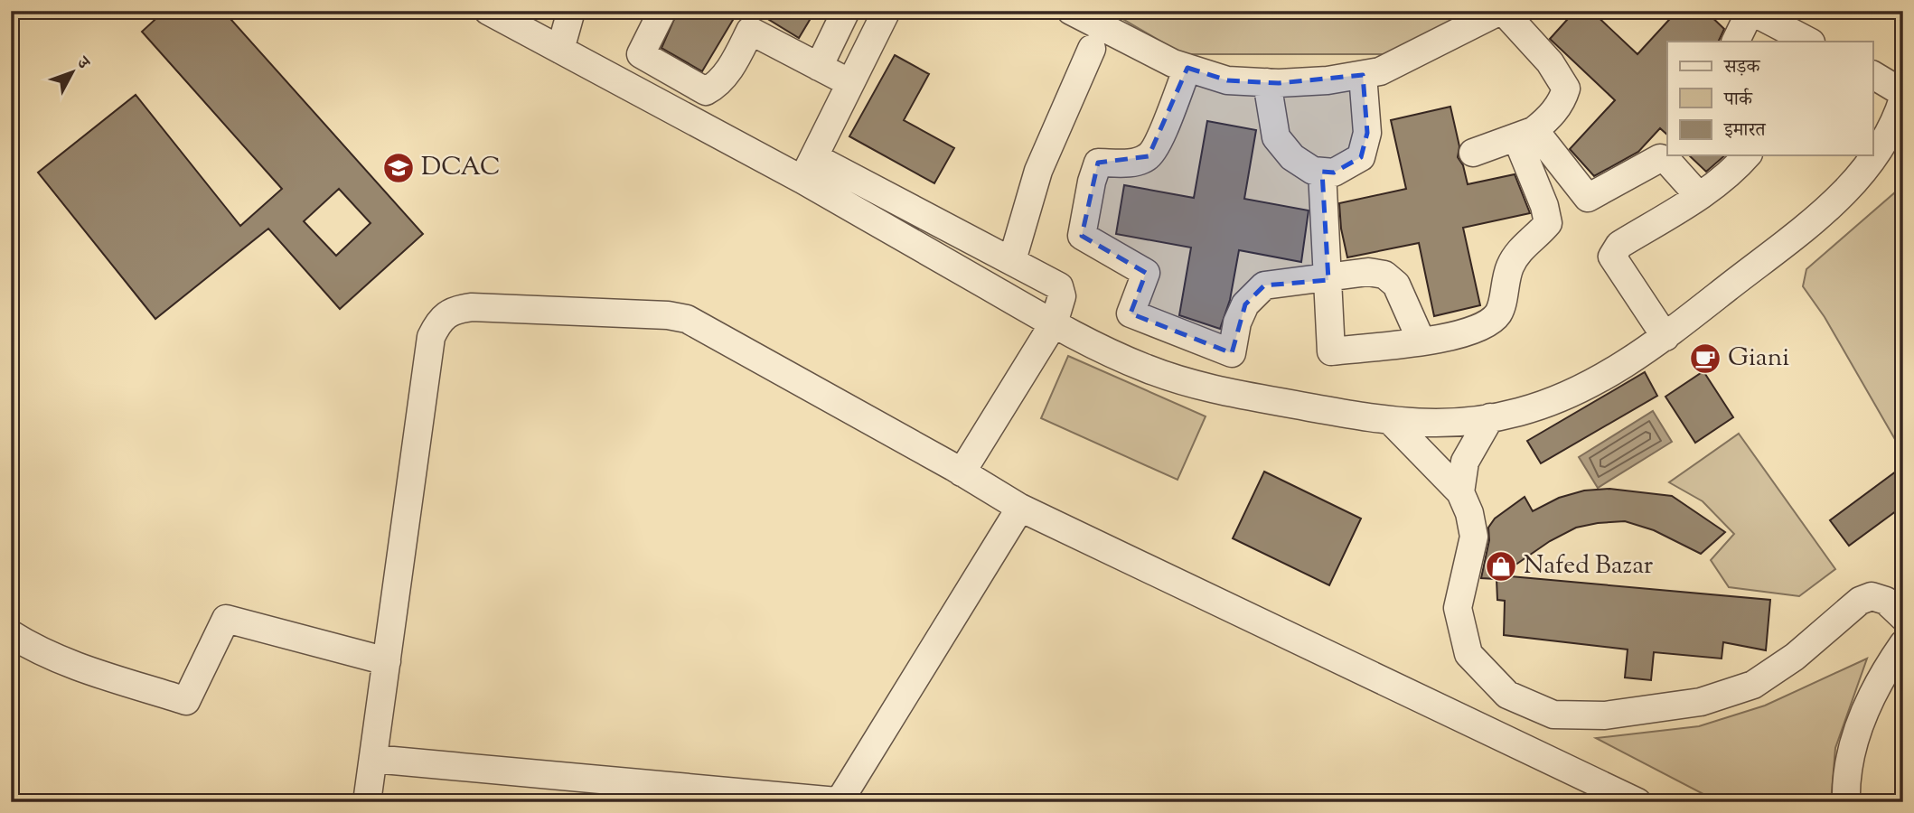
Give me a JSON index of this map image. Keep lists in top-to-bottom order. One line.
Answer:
{"places":{"school or university":["DCAC"],"cafe":["Giani"],"shop":["Nafed Bazar"]},"legend":["सड़क","पार्क","इमारत"],"north":"top right"}
